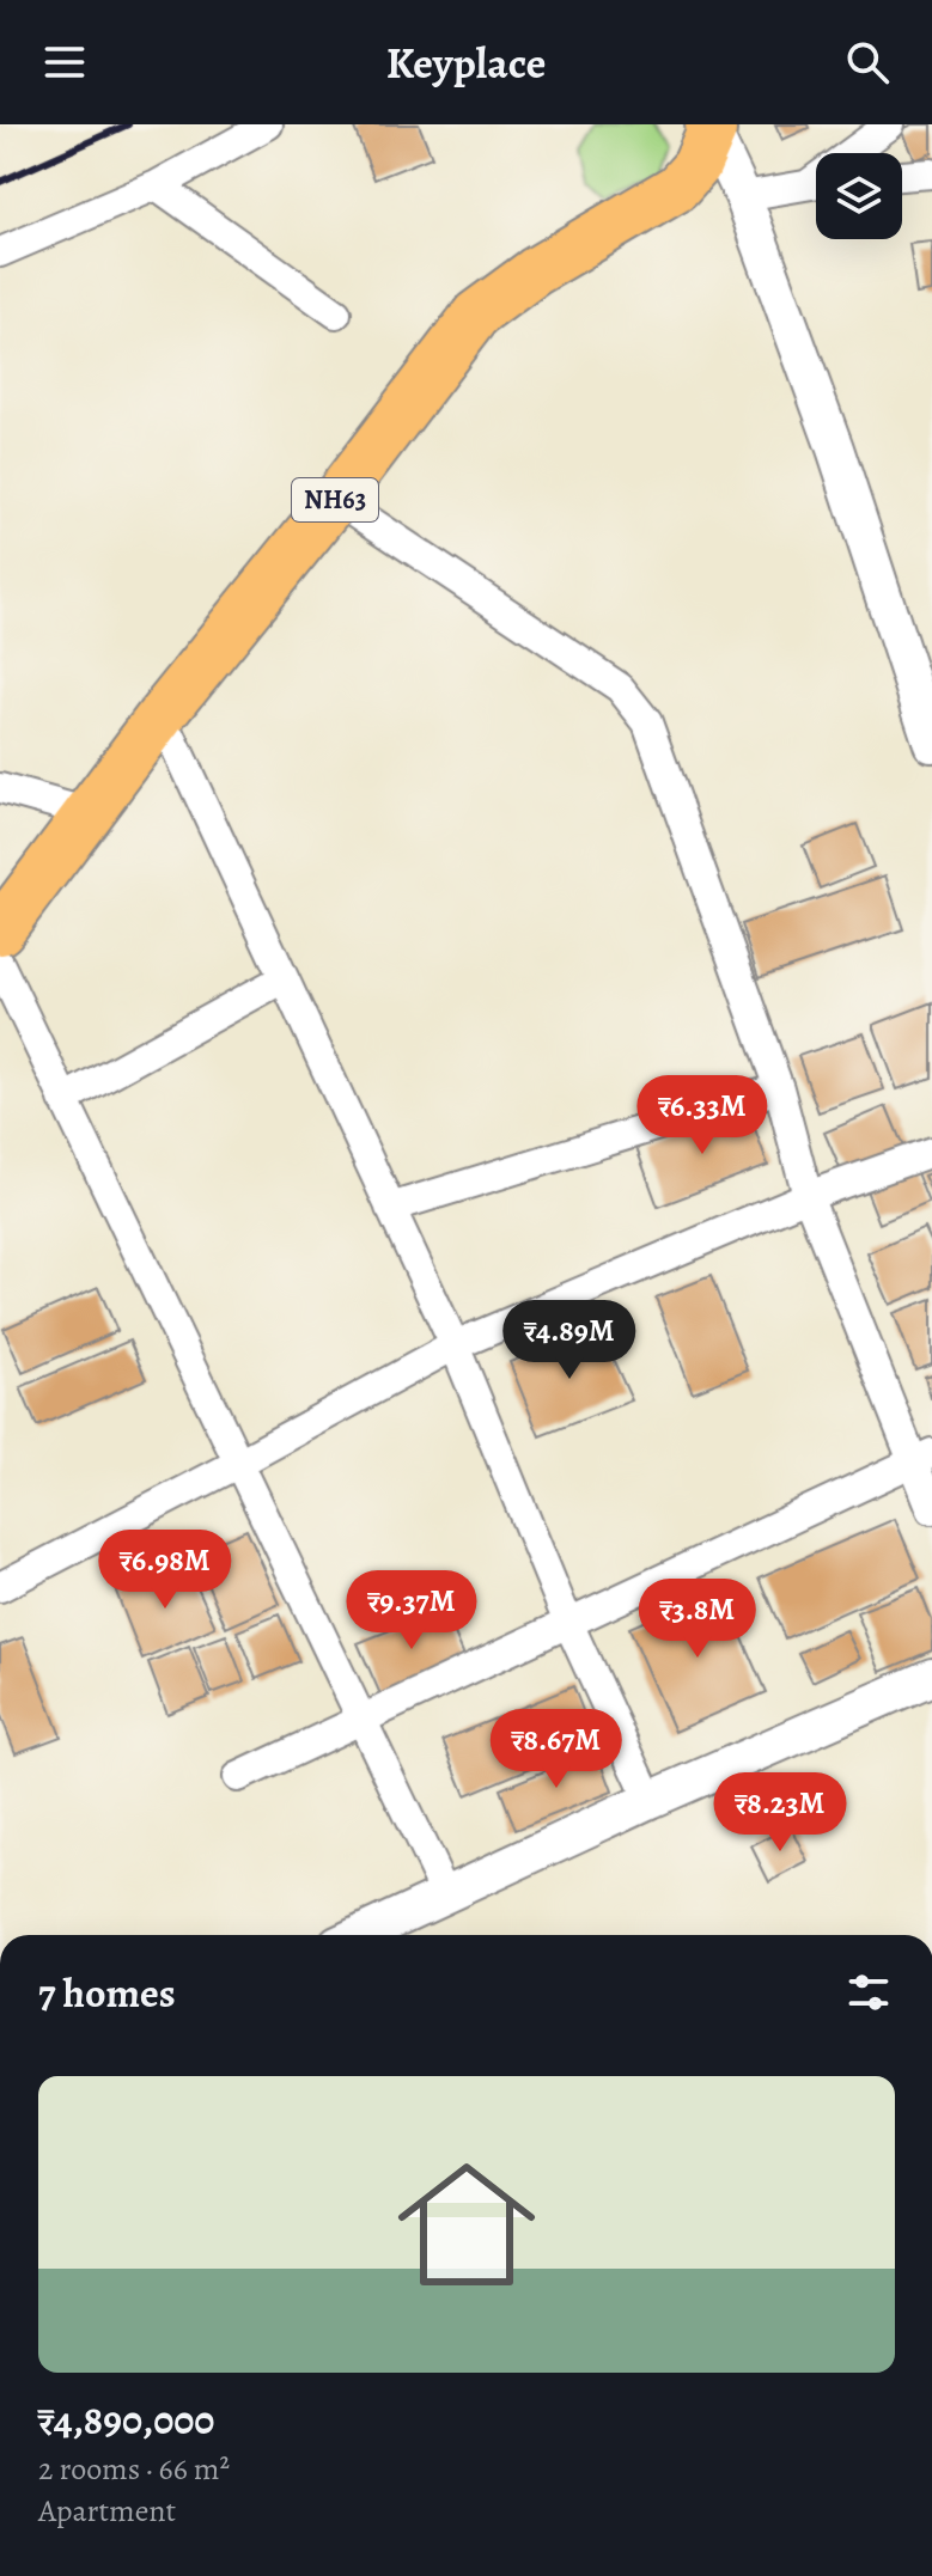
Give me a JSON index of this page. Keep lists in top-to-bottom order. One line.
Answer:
{"streets":{"highway":["NH63"]},"page":{"header":"Keyplace","price":["₹6.33M","₹4.89M","₹6.98M","₹9.37M","₹3.8M","₹8.67M","₹8.23M"],"heading":"7 homes","list":[{"name":"₹4,890,000","note":"2 rooms · 66 m² · Apartment"}]}}
